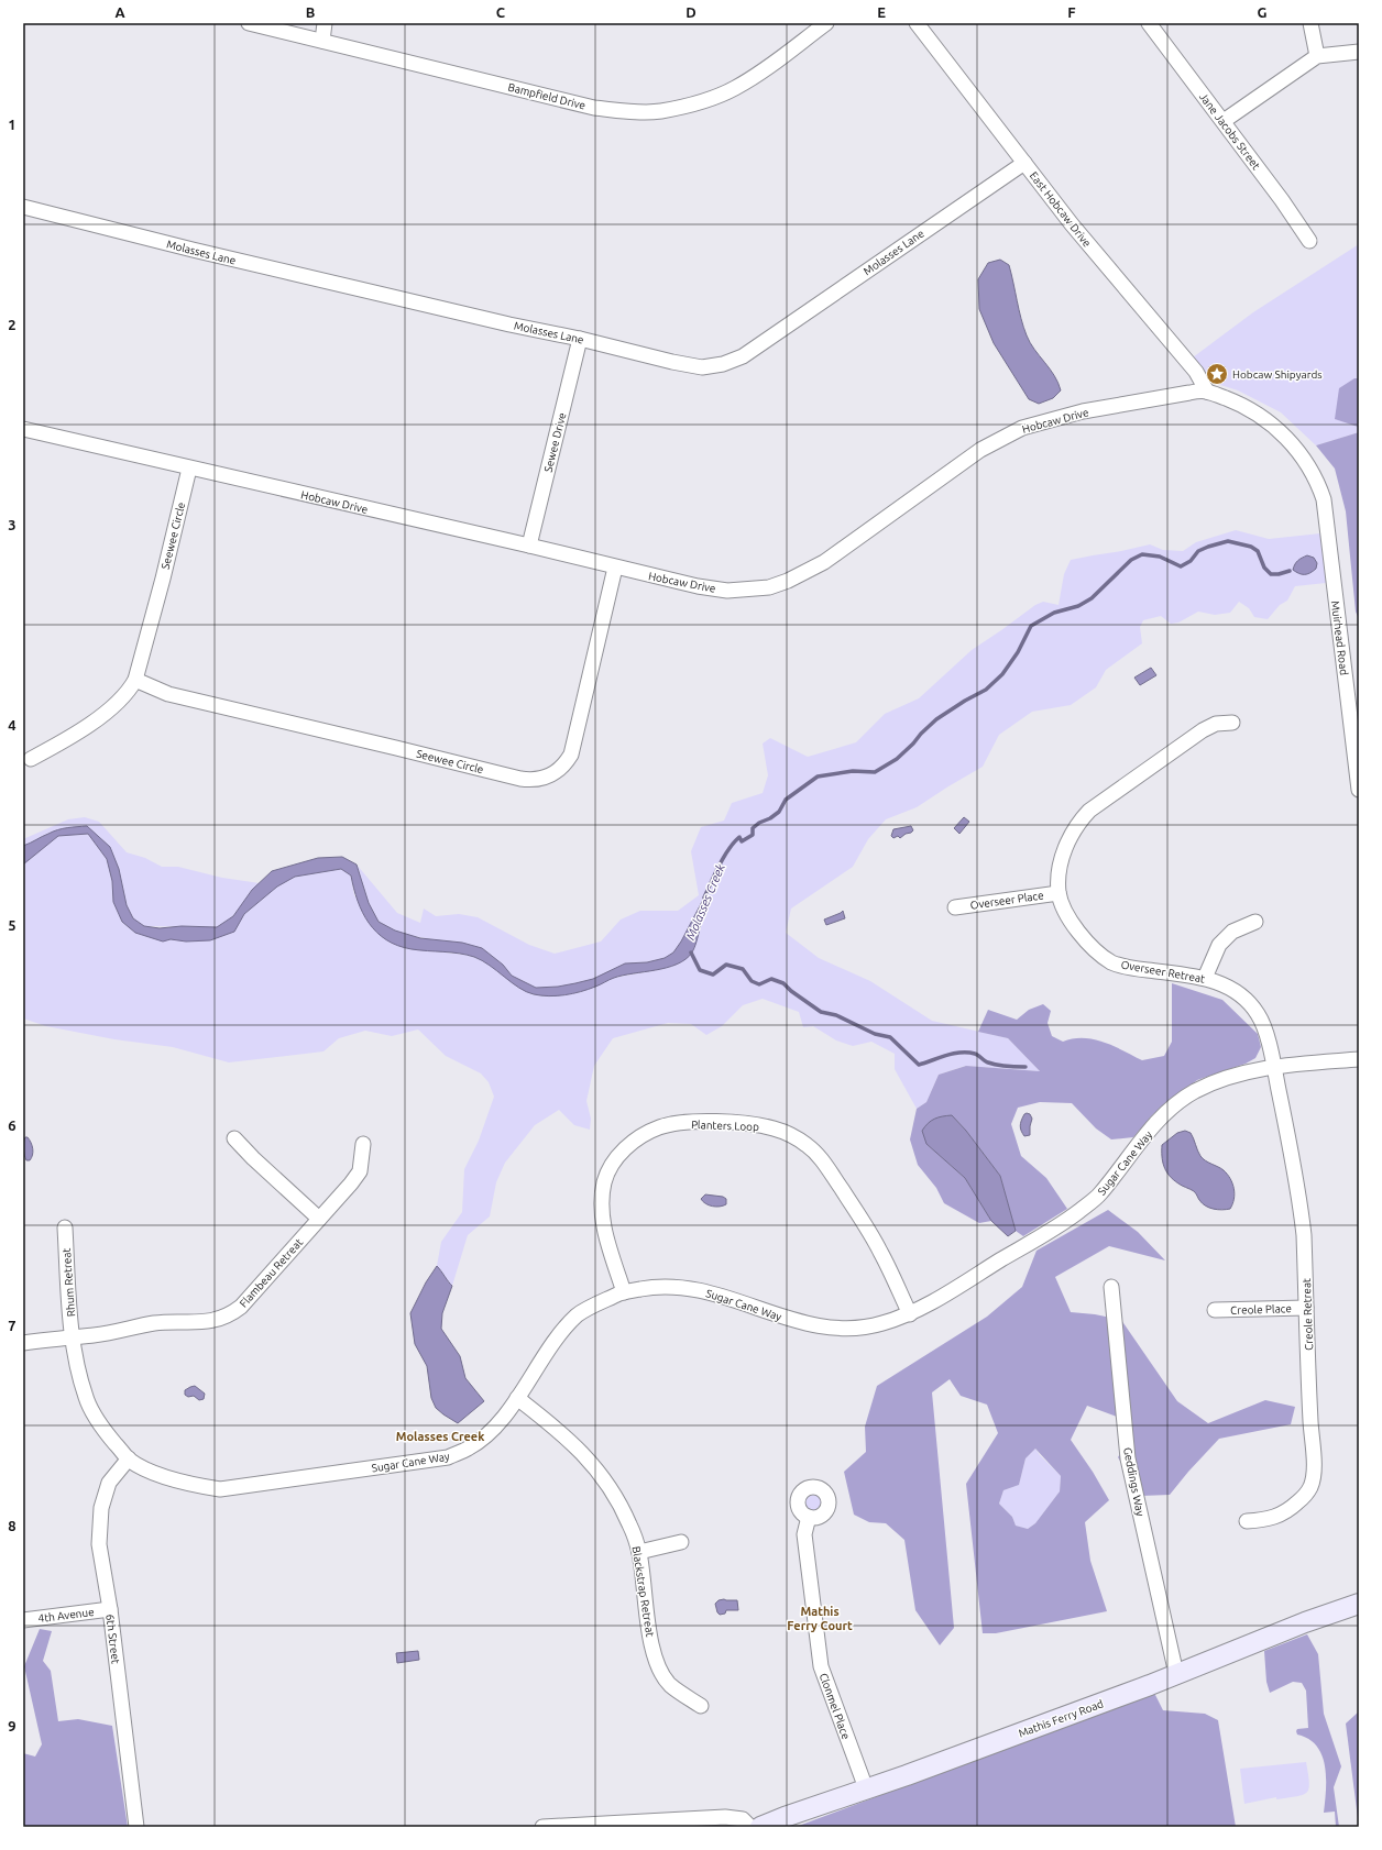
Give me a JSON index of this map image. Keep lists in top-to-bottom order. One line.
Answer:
{"streets":{"main road":["Mathis Ferry Road"],"street":["Bampfield Drive","Jane Jacobs Street","East Hobcaw Drive","Molasses Lane","Hobcaw Drive","Sewee Drive","Seewee Circle","Muirhead Road","Overseer Place","Overseer Retreat","Planters Loop","Sugar Cane Way","Flambeau Retreat","Rhum Retreat","Creole Place","Creole Retreat","Geddings Way","Blackstrap Retreat","4th Avenue","6th Street","Clonmel Place"]},"crossings":[["East Hobcaw Drive","Molasses Lane"],["East Hobcaw Drive","Hobcaw Drive"],["Molasses Lane","Sewee Drive"],["Hobcaw Drive","Sewee Drive"],["Hobcaw Drive","Seewee Circle"],["Hobcaw Drive","Muirhead Road"],["Overseer Place","Overseer Retreat"],["Overseer Retreat","Sugar Cane Way"],["Overseer Retreat","Creole Retreat"],["Planters Loop","Sugar Cane Way"],["Sugar Cane Way","Flambeau Retreat"],["Sugar Cane Way","Rhum Retreat"],["Sugar Cane Way","Creole Retreat"],["Sugar Cane Way","Blackstrap Retreat"],["Sugar Cane Way","6th Street"],["Flambeau Retreat","Rhum Retreat"],["Creole Place","Creole Retreat"],["Geddings Way","Mathis Ferry Road"],["4th Avenue","6th Street"],["Clonmel Place","Mathis Ferry Road"]],"districts":["Molasses Creek","Mathis Ferry Court"],"water":["Molasses Creek"],"places":{"place":["Hobcaw Shipyards"]},"grid":{"columns":["A","B","C","D","E","F","G"],"rows":["1","2","3","4","5","6","7","8","9"]}}
